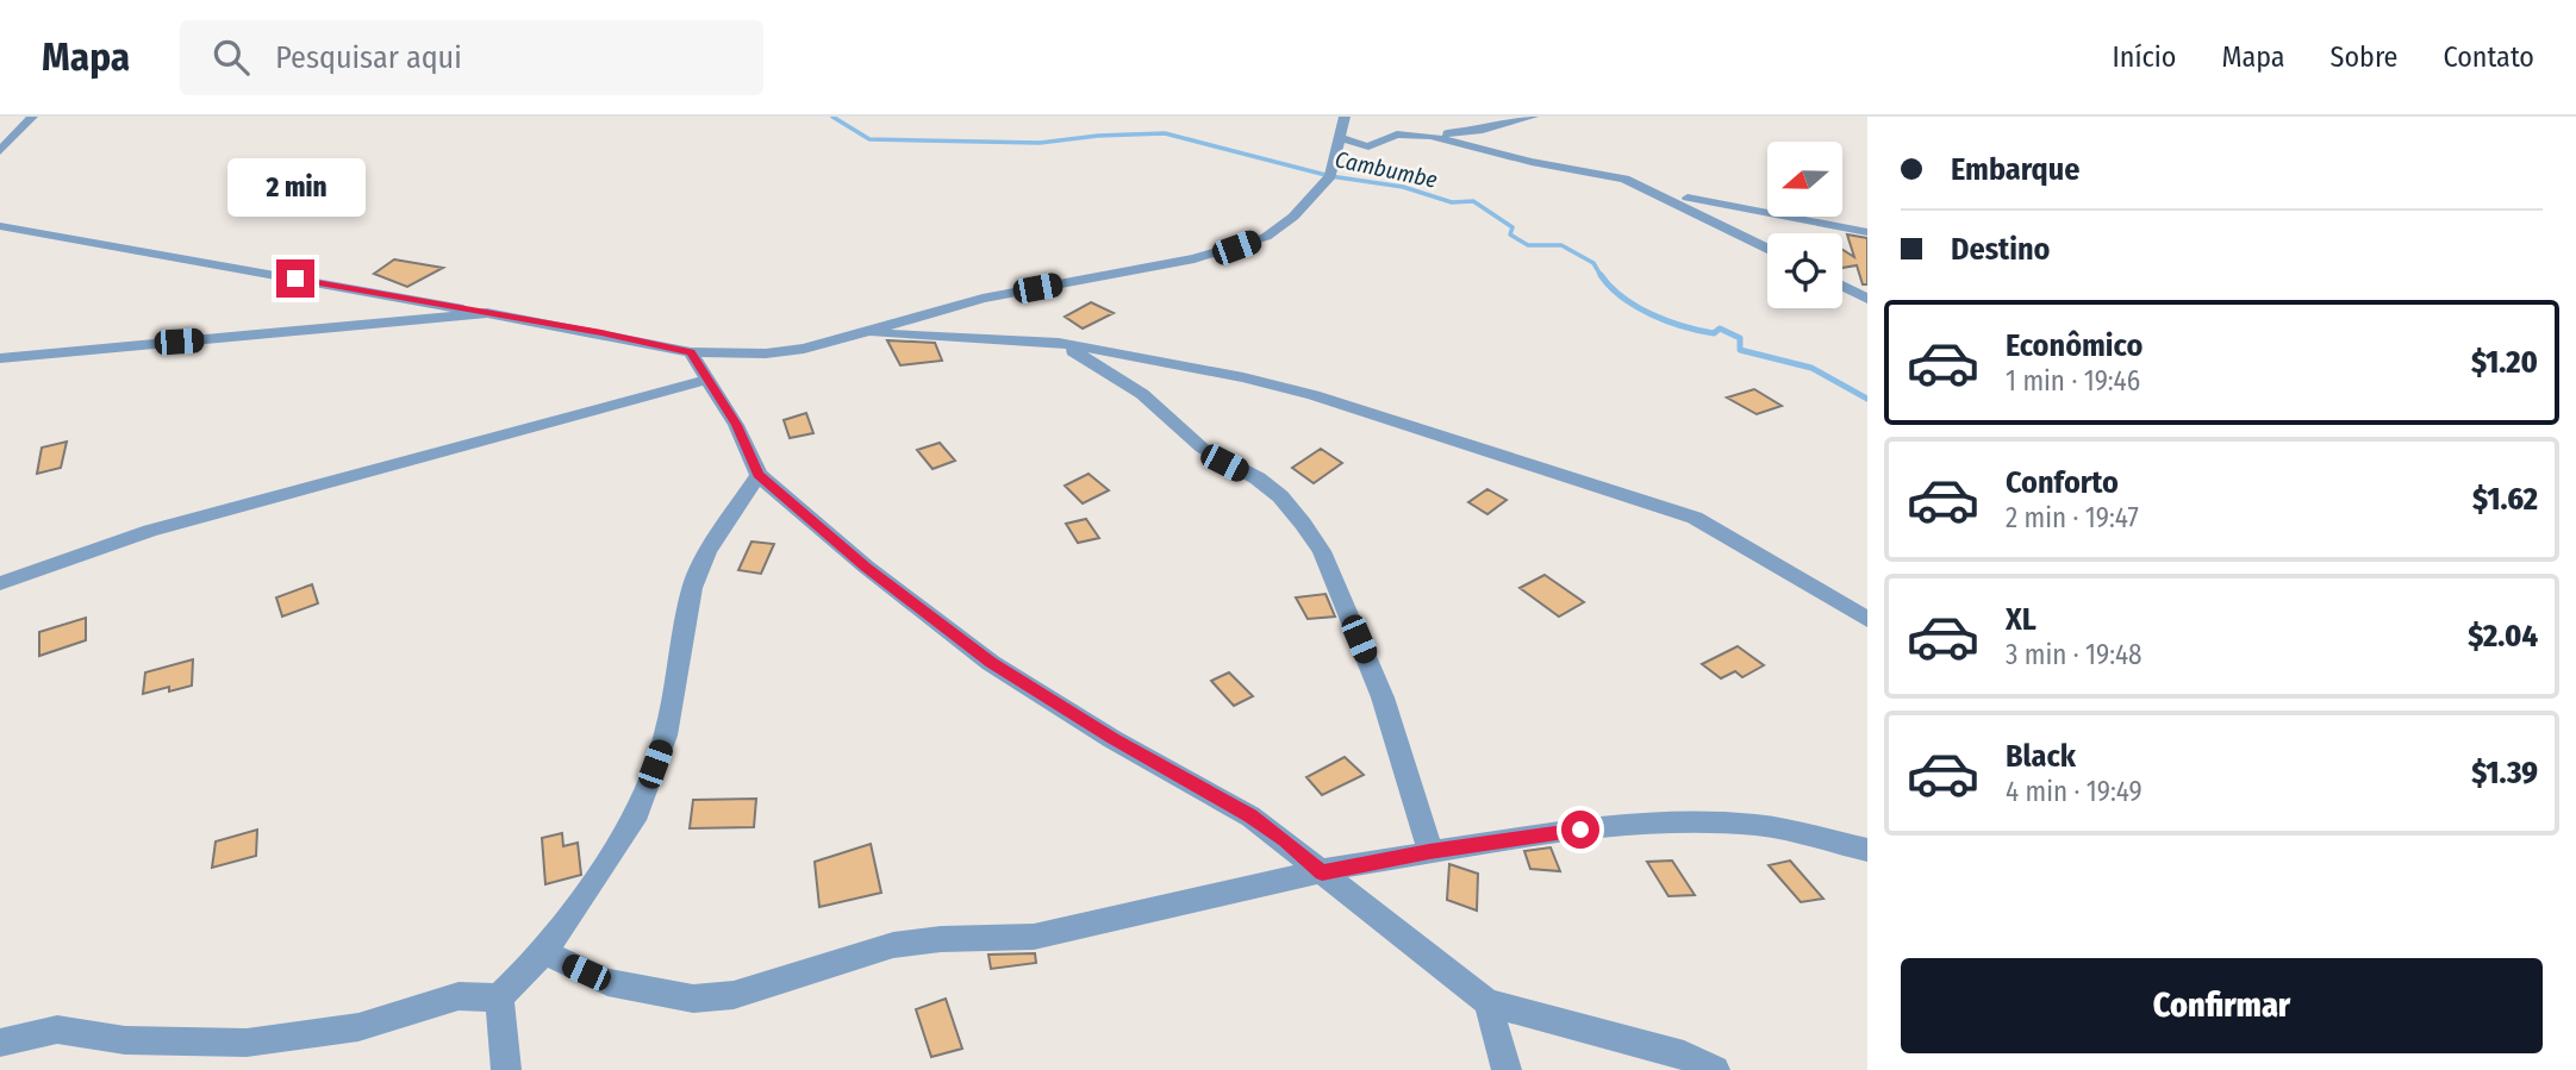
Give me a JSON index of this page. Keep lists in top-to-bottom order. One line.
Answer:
{"water":["Cambumbe"],"north":"left","page":{"header":"Mapa","search":"Pesquisar aqui","nav":["Início","Mapa","Sobre","Contato"],"banner":["Embarque","Destino"],"bubble":"2 min","list":[{"name":"Econômico","note":"1 min · 19:46","value":"$1.20"},{"name":"Conforto","note":"2 min · 19:47","value":"$1.62"},{"name":"XL","note":"3 min · 19:48","value":"$2.04"},{"name":"Black","note":"4 min · 19:49","value":"$1.39"}],"buttons":"Confirmar"}}
